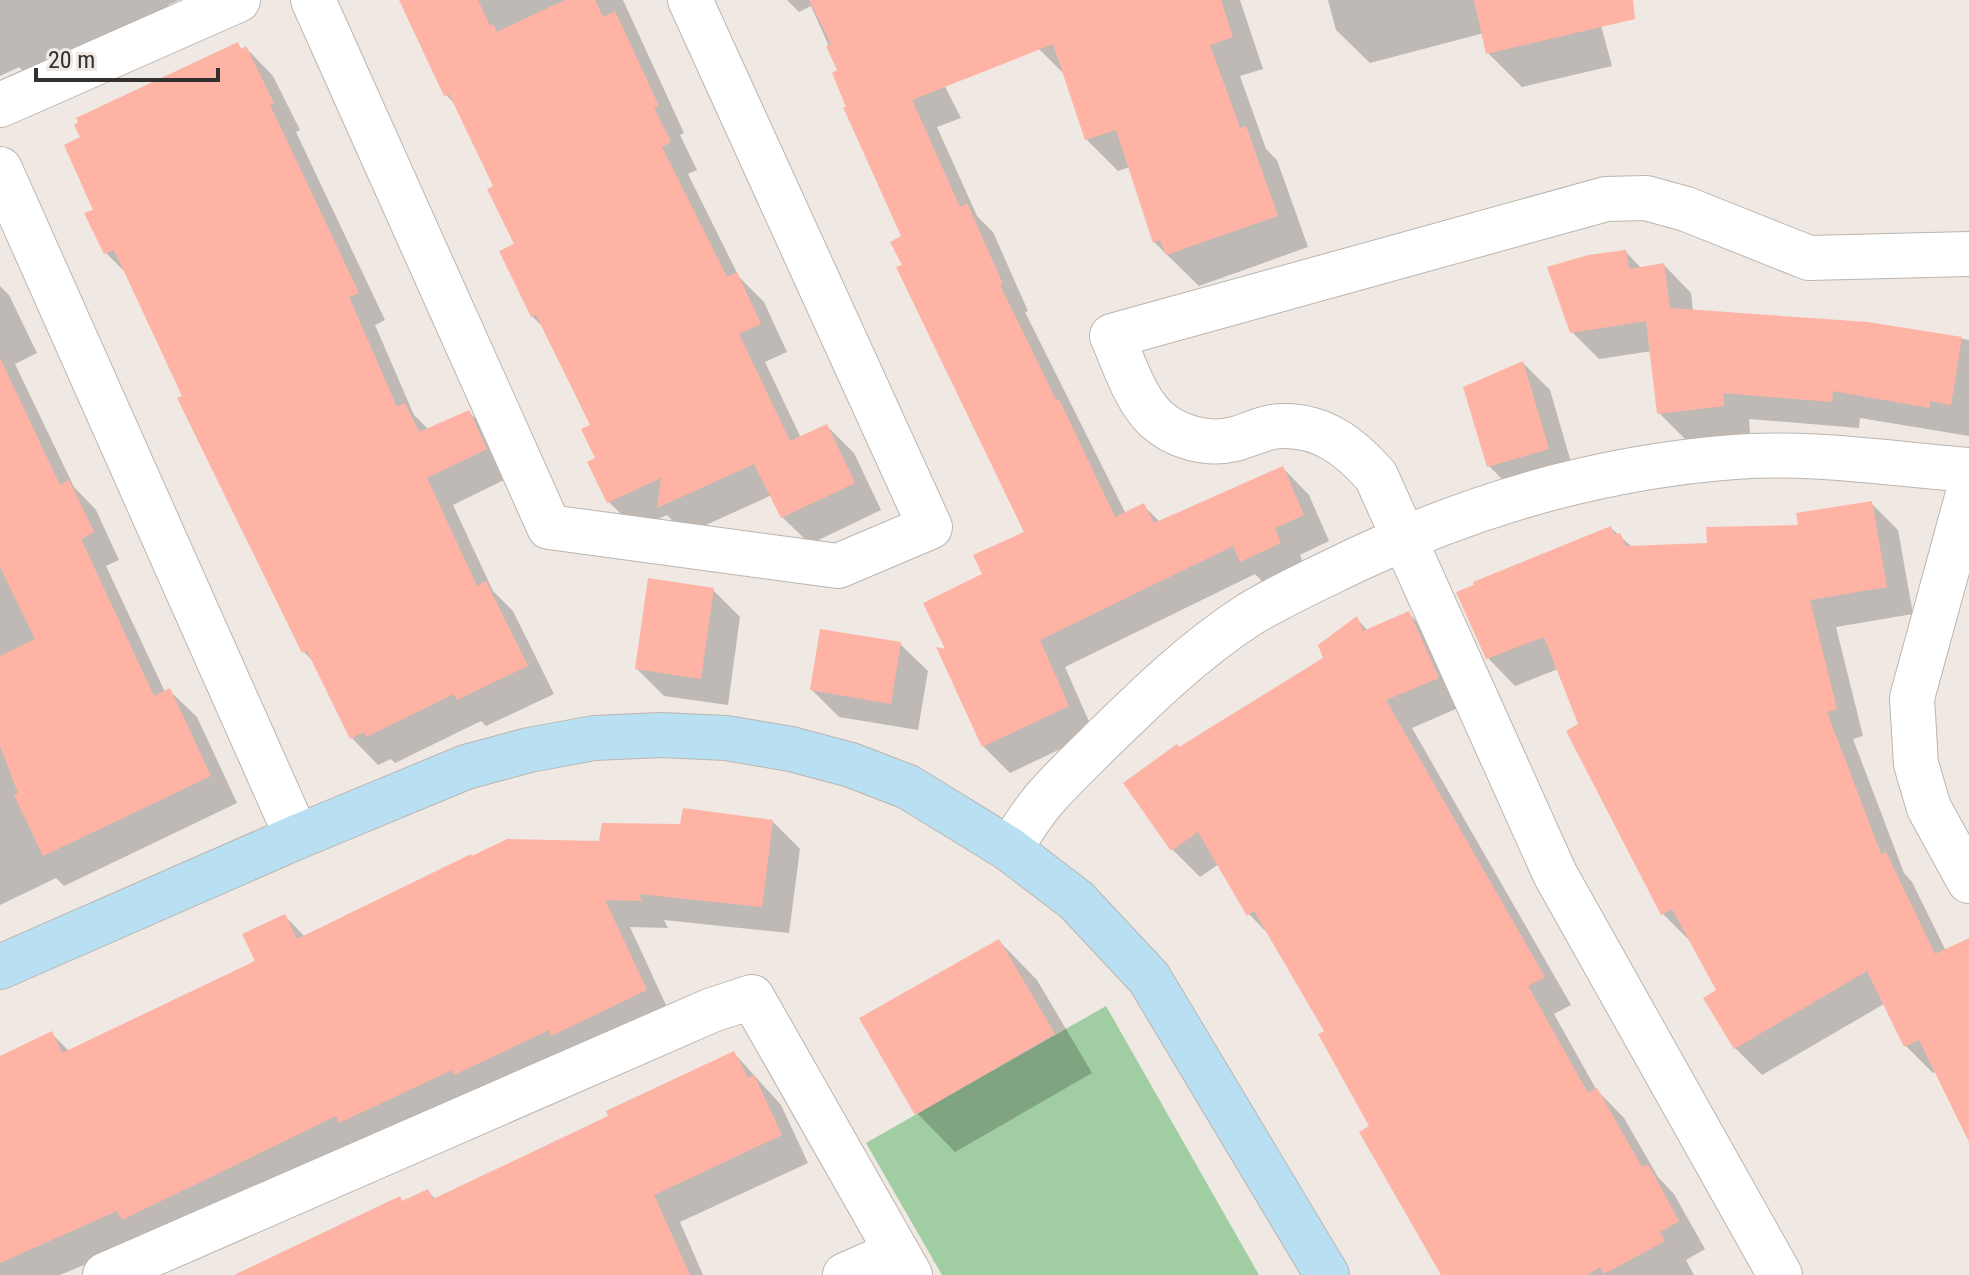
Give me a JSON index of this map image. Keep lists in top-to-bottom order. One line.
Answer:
{"scale_bar":"20 m"}
